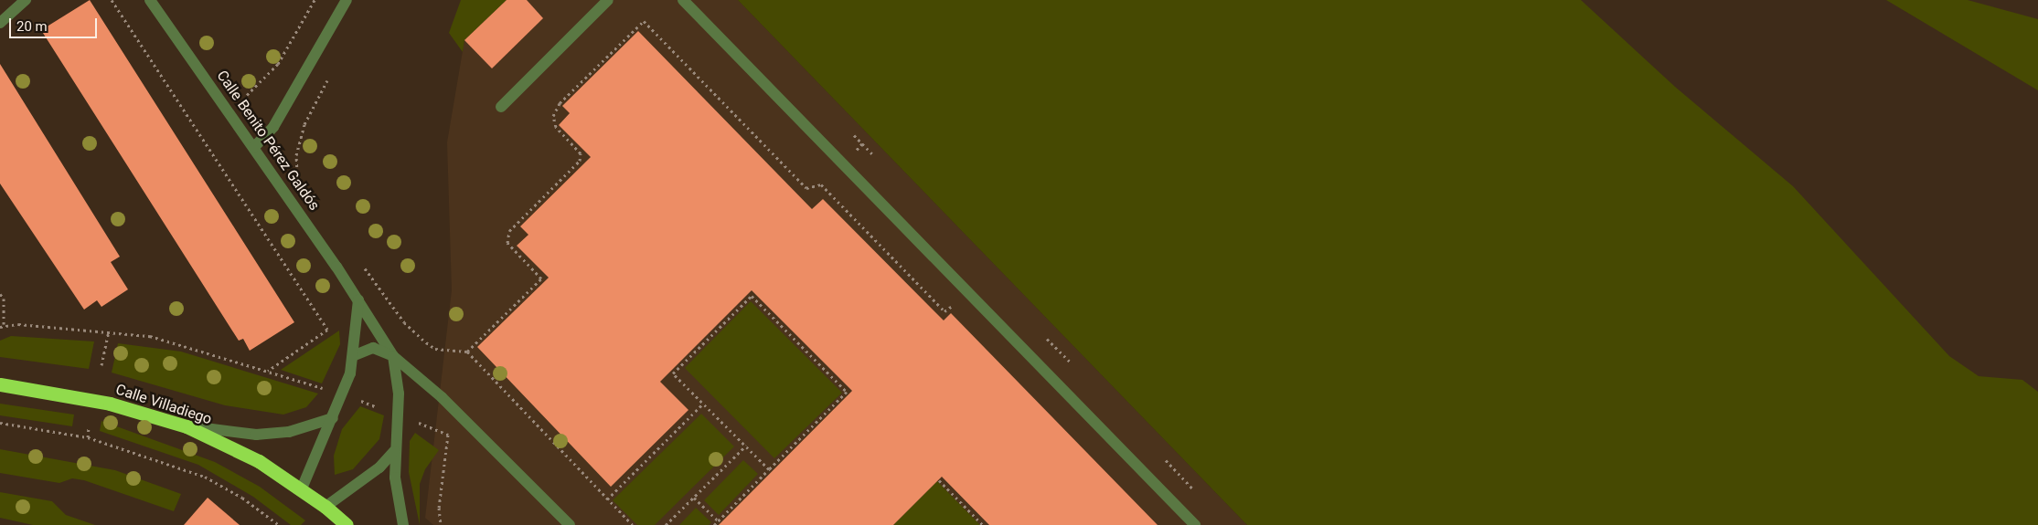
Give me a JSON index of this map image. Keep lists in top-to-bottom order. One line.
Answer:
{"streets":{"highway":["Calle Villadiego"],"street":["Calle Benito Pérez Galdós"]},"scale_bar":"20 m"}
